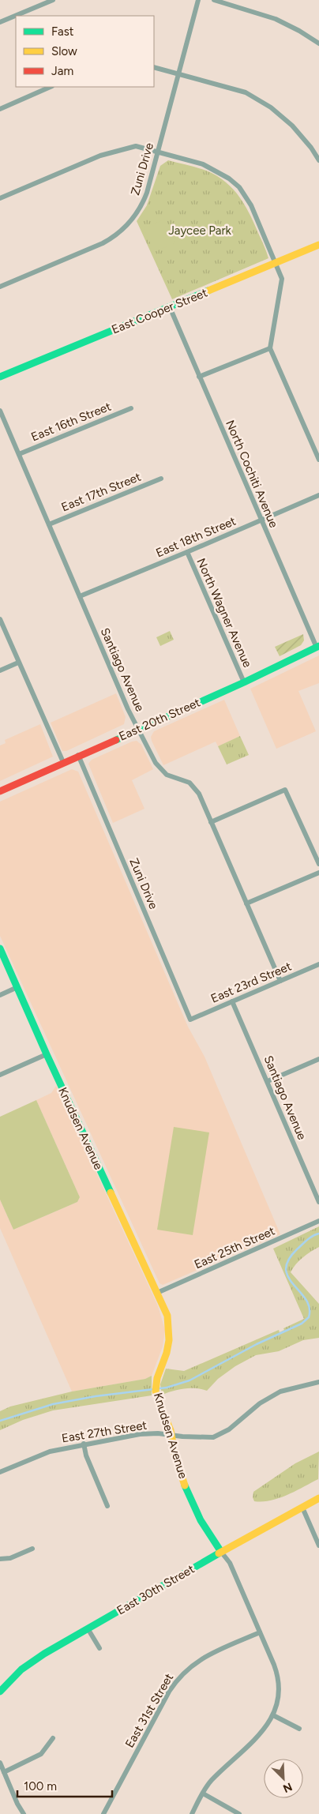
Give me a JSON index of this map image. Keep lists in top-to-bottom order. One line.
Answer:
{"streets":{"street":["Zuni Drive","East Cooper Street","East 16th Street","North Cochiti Avenue","East 17th Street","East 18th Street","North Wagner Avenue","Santiago Avenue","East 20th Street","East 23rd Street","Knudsen Avenue","East 25th Street","East 27th Street","East 30th Street","East 31st Street"]},"crossings":[["Zuni Drive","East 20th Street"],["Zuni Drive","East 23rd Street"],["East Cooper Street","North Cochiti Avenue"],["East 16th Street","Santiago Avenue"],["North Cochiti Avenue","East 18th Street"],["North Cochiti Avenue","East 20th Street"],["East 17th Street","Santiago Avenue"],["East 18th Street","North Wagner Avenue"],["East 18th Street","Santiago Avenue"],["North Wagner Avenue","East 20th Street"],["Santiago Avenue","East 20th Street"],["Santiago Avenue","East 23rd Street"],["Knudsen Avenue","East 25th Street"],["Knudsen Avenue","East 27th Street"],["Knudsen Avenue","East 30th Street"],["Knudsen Avenue","East 31st Street"]],"parks":["Jaycee Park"],"legend":["Fast","Slow","Jam"],"scale_bar":"100 m","north":"bottom right"}
